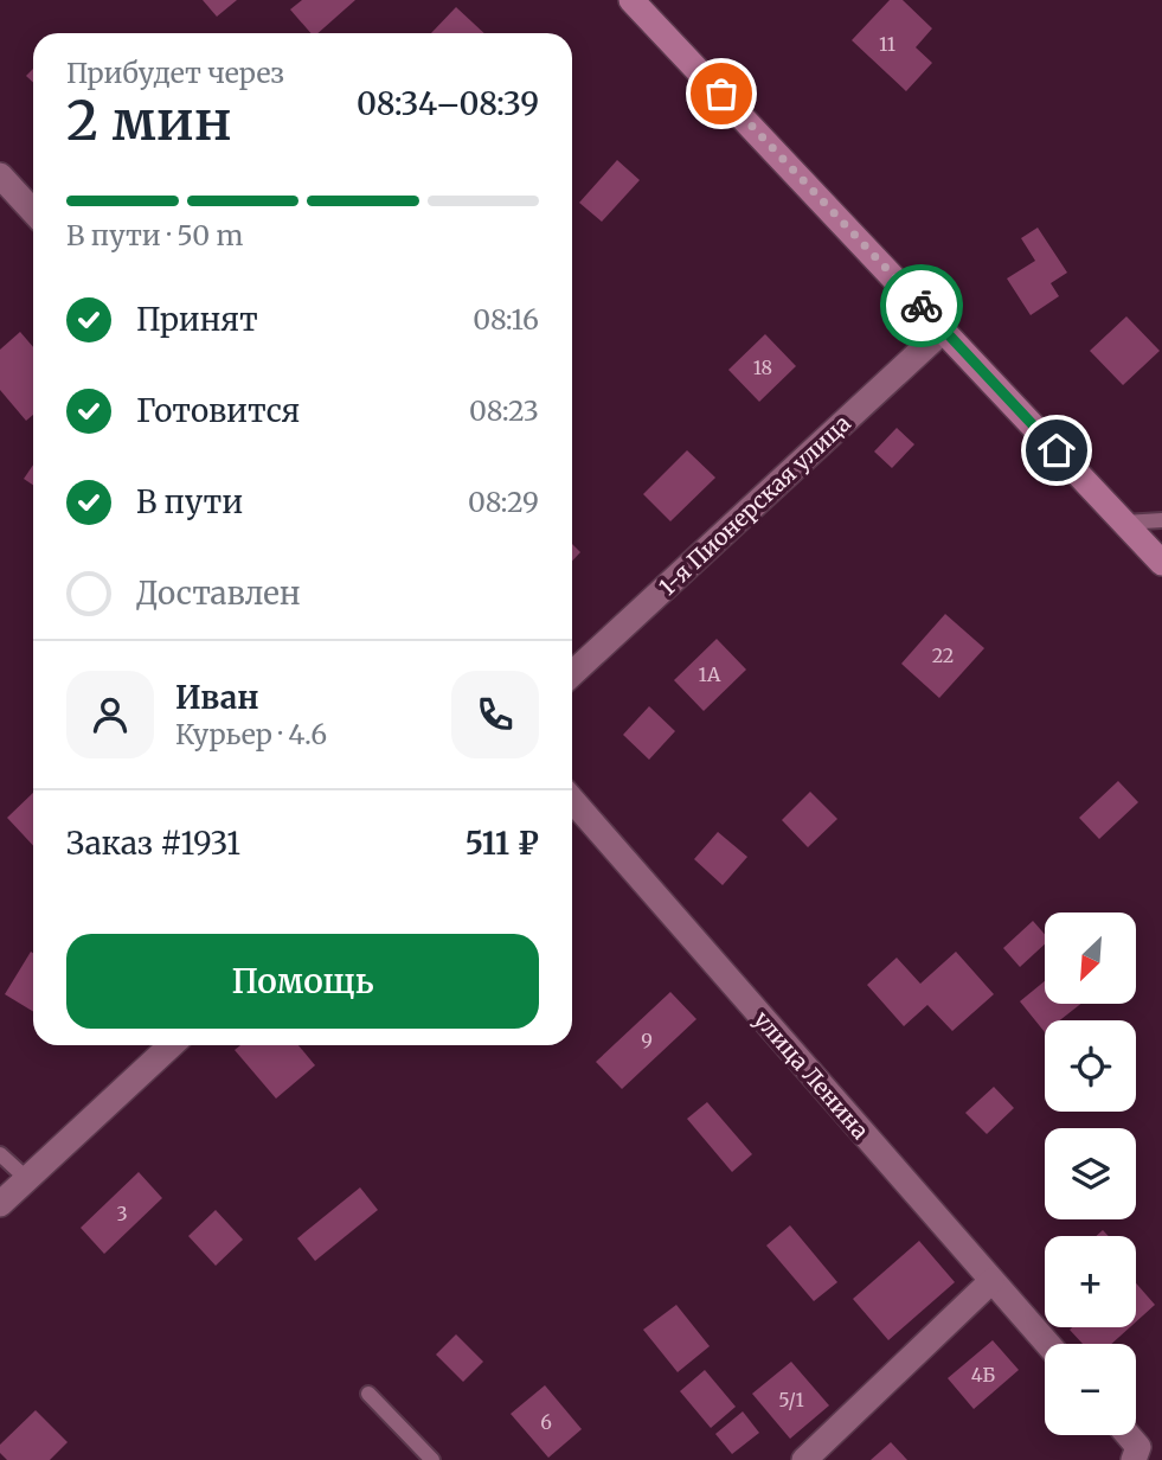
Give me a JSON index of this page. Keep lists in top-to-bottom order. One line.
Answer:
{"streets":{"street":["1-я Пионерская улица","улица Ленина"]},"house_numbers":["11","18","22","1А","9","3","4Б","5/1","6"],"north":"bottom left","page":{"heading":["2 мин","Прибудет через","08:34–08:39"],"panel":["Иван","Курьер · 4.6","Заказ #1931","511 ₽"],"bar":"В пути · 50 m","list":[["Принят","08:16"],["Готовится","08:23"],["В пути","08:29"],"Доставлен"],"map_buttons":["+","−"],"buttons":"Помощь"}}
